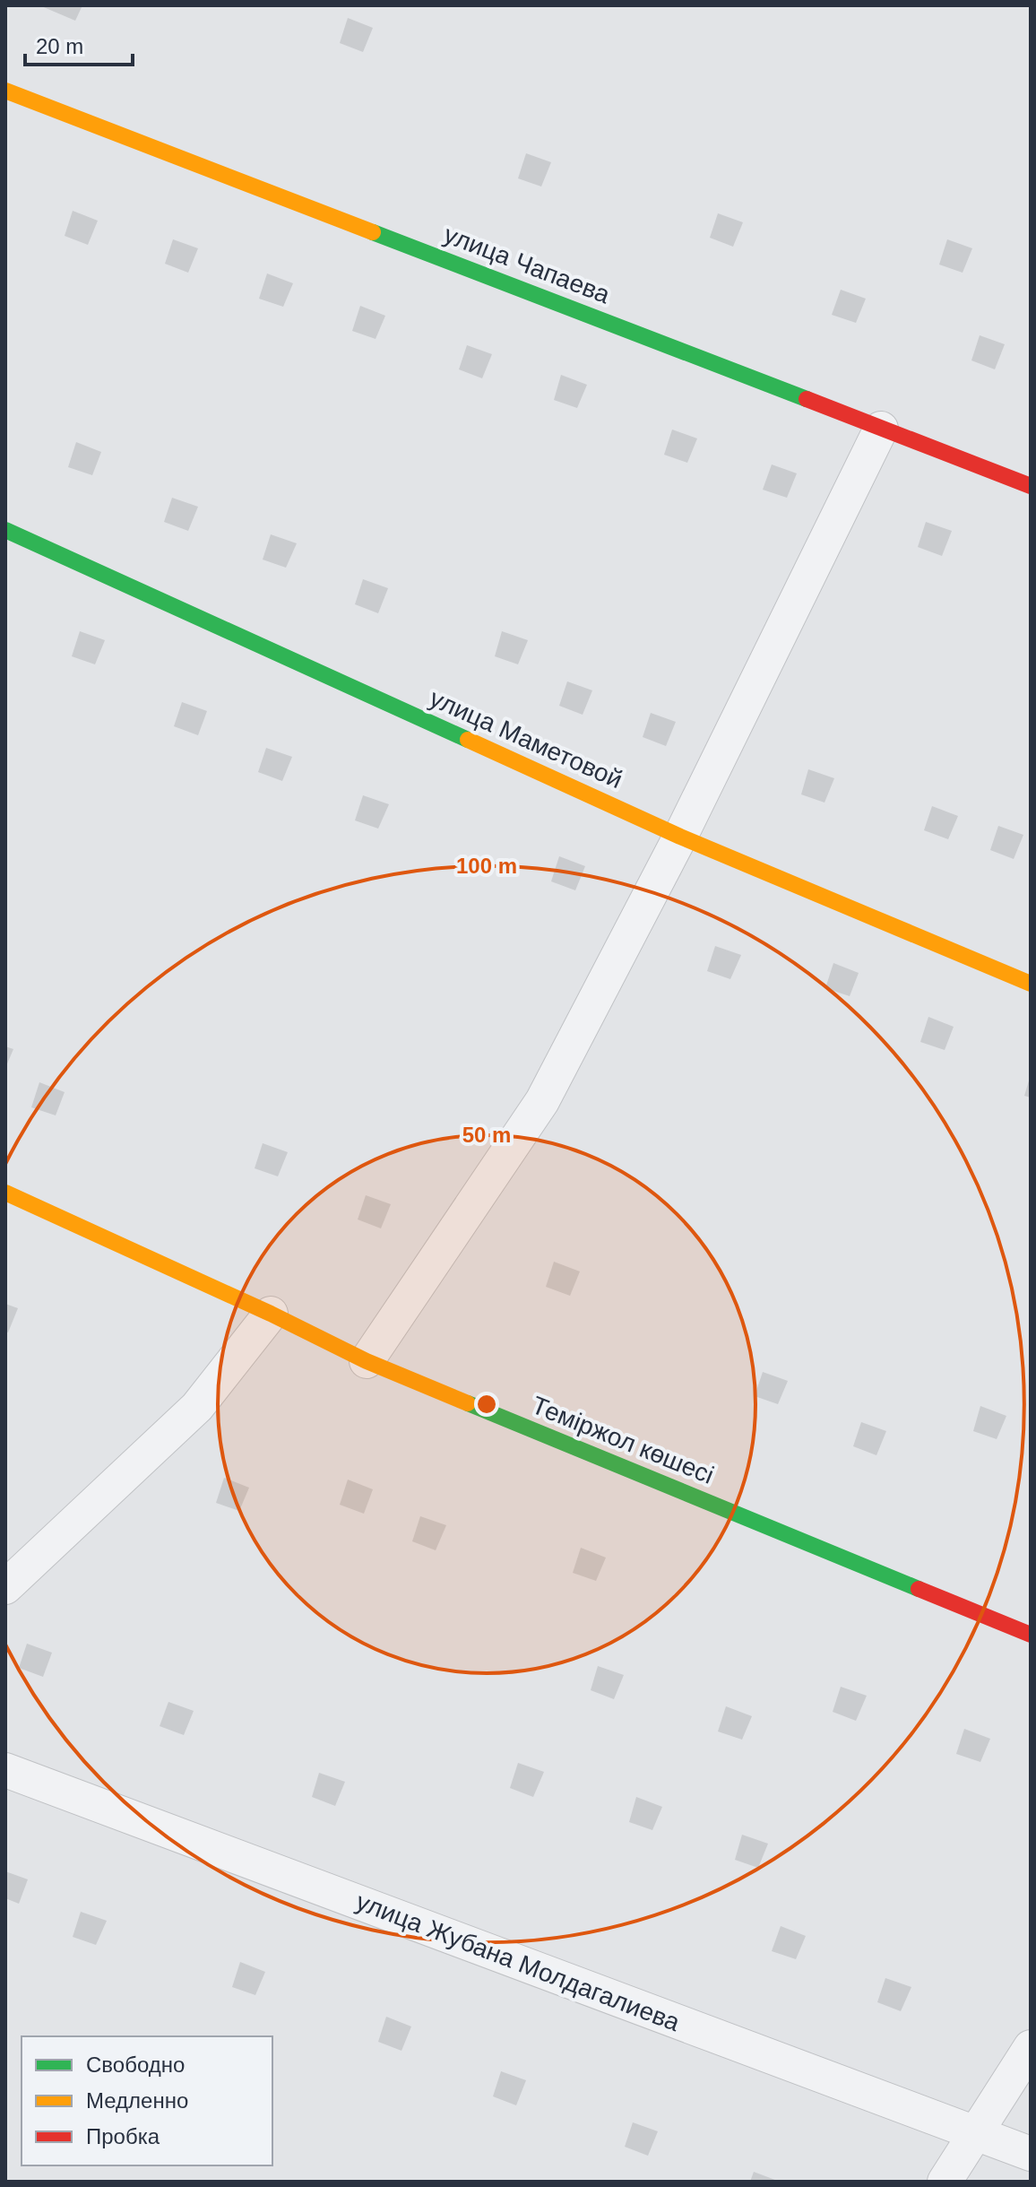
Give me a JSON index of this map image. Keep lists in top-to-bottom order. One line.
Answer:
{"streets":{"street":["улица Чапаева","улица Маметовой","Теміржол көшесі","улица Жубана Молдагалиева"]},"legend":["Свободно","Медленно","Пробка"],"scale_bar":"20 m","rings":["100 m","50 m"]}
